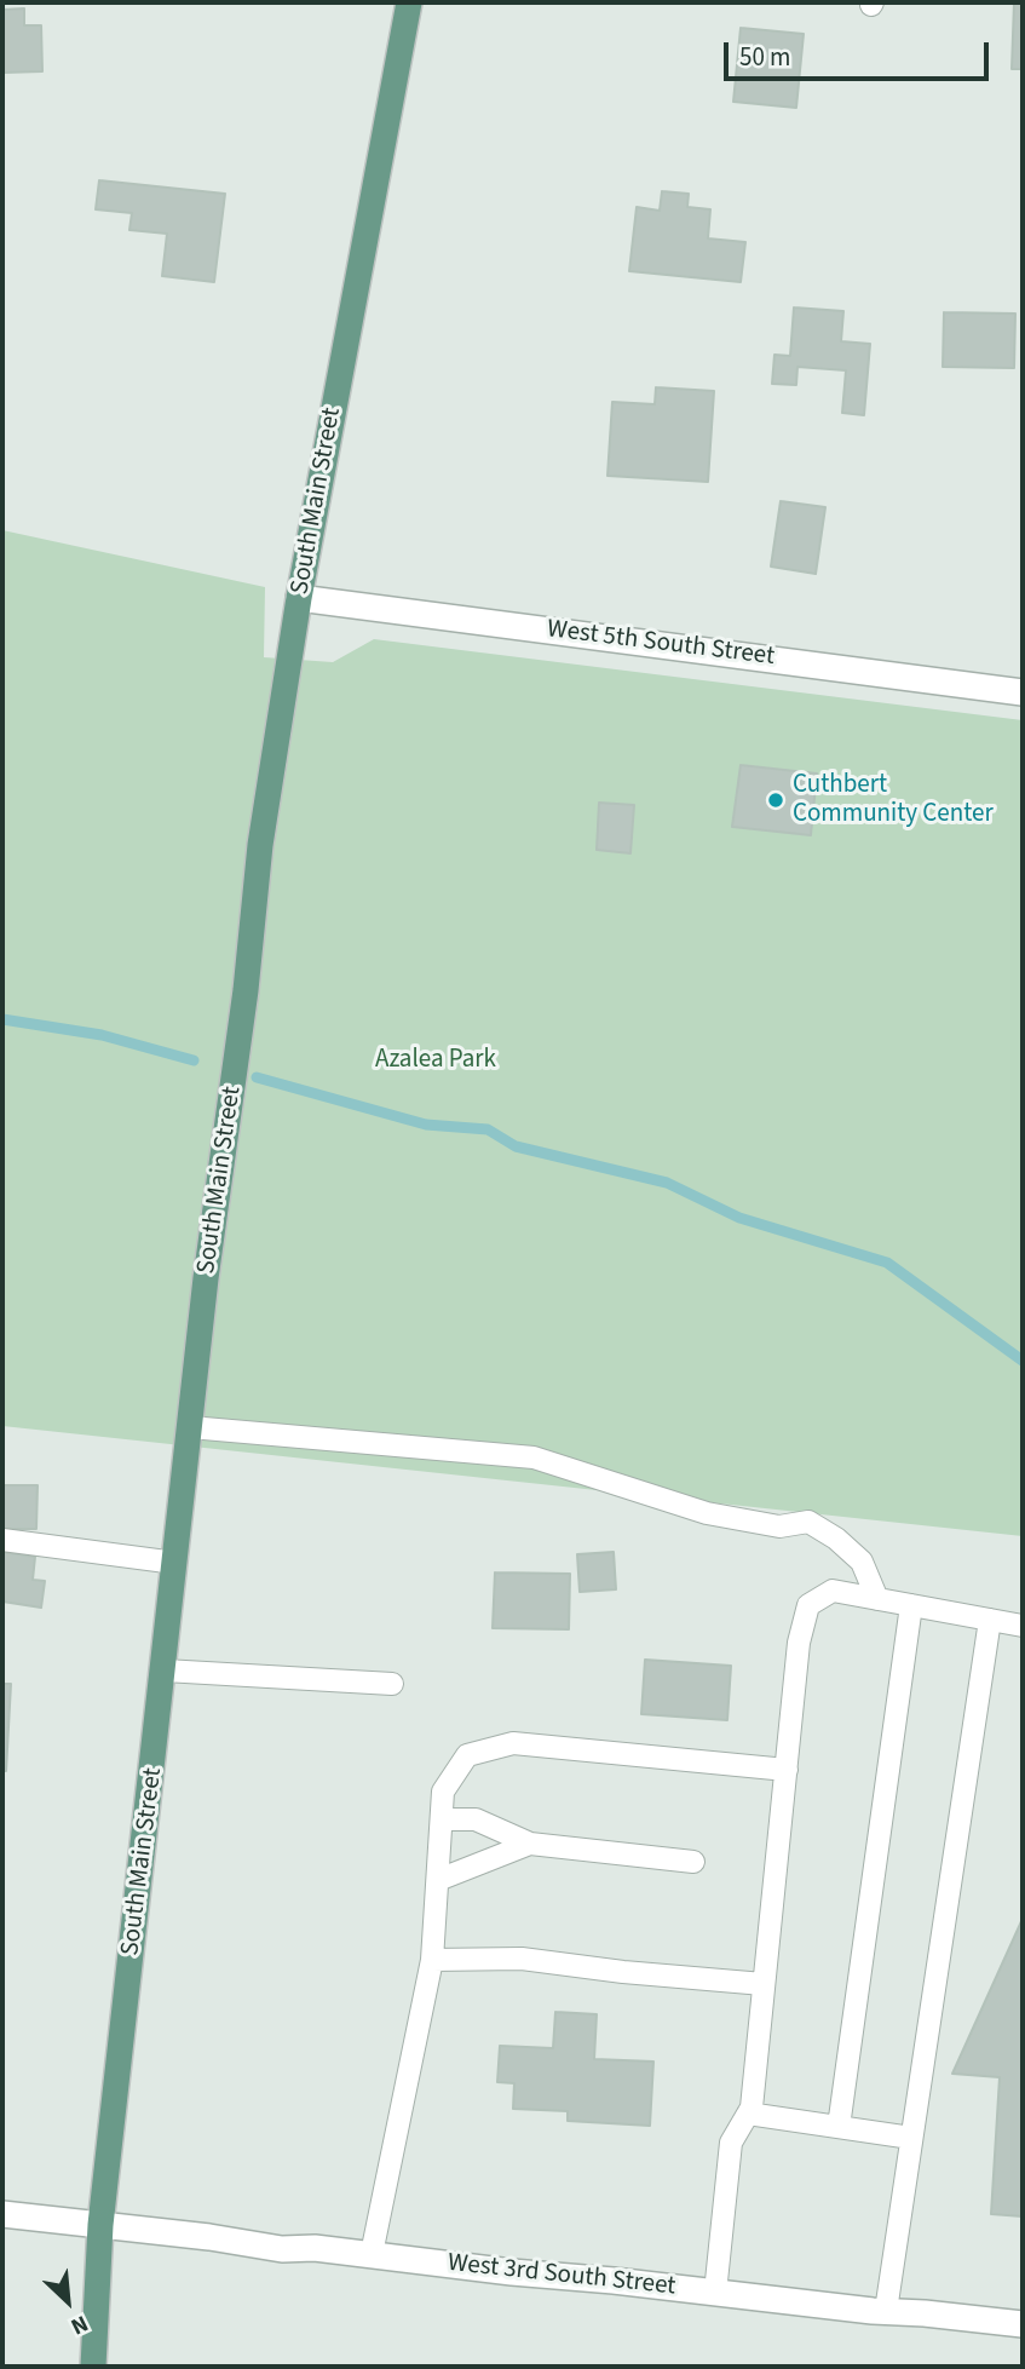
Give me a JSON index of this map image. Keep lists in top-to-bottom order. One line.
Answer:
{"streets":{"main road":["South Main Street"],"street":["West 5th South Street","West 3rd South Street"]},"crossings":[["South Main Street","West 5th South Street"],["South Main Street","West 3rd South Street"]],"parks":["Azalea Park"],"places":["Cuthbert Community Center"],"scale_bar":"50 m","north":"bottom right"}
